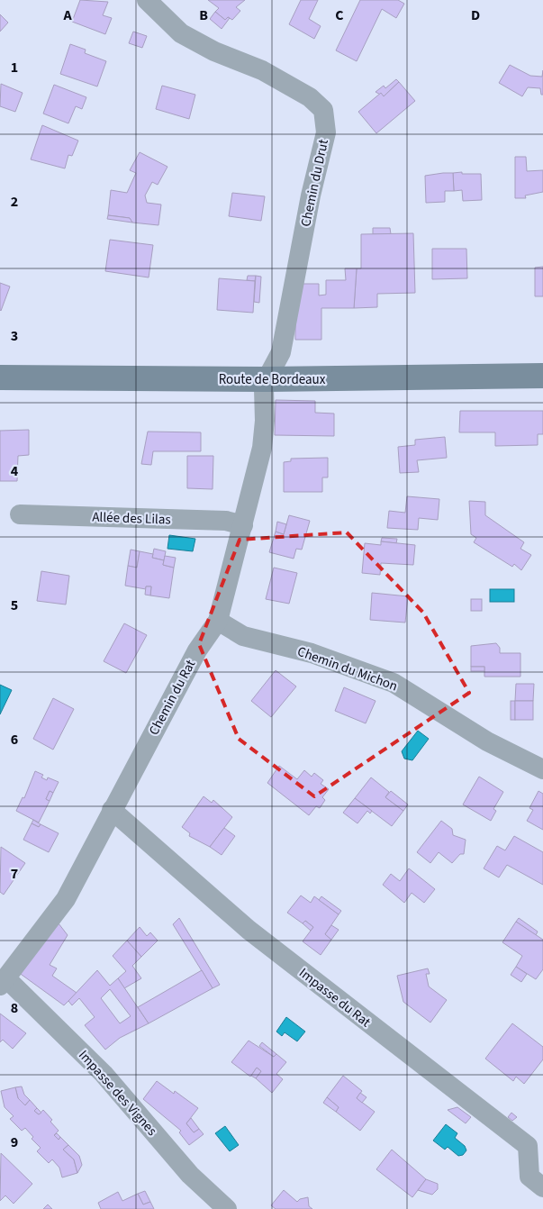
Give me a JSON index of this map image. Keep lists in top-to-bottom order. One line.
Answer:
{"streets":{"main road":["Route de Bordeaux"],"street":["Chemin du Drut","Allée des Lilas","Chemin du Michon","Chemin du Rat","Impasse du Rat","Impasse des Vignes"]},"crossings":[["Chemin du Drut","Route de Bordeaux"],["Chemin du Drut","Chemin du Rat"],["Route de Bordeaux","Chemin du Rat"],["Allée des Lilas","Chemin du Rat"],["Chemin du Michon","Chemin du Rat"],["Chemin du Rat","Impasse du Rat"],["Chemin du Rat","Impasse des Vignes"]],"grid":{"columns":["A","B","C","D"],"rows":["1","2","3","4","5","6","7","8","9"]}}
